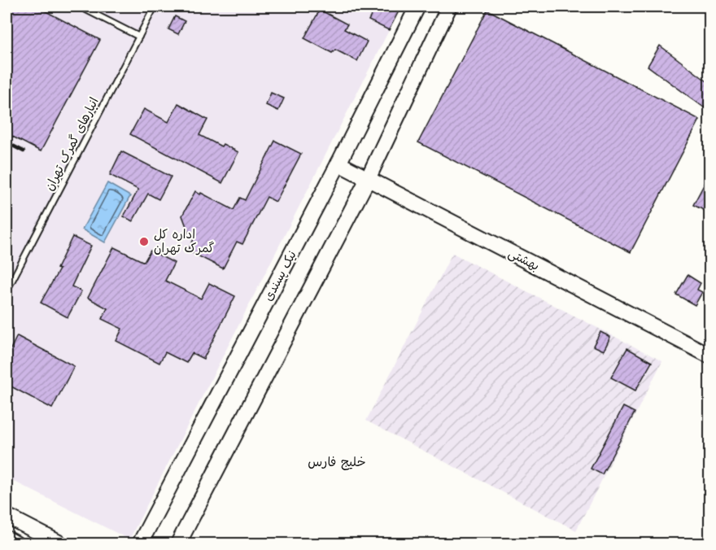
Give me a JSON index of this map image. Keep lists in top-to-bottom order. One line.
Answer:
{"streets":{"street":["بهشتی","نیک پسندی"],"lane":["انبارهای گمرک تهران"]},"crossings":[["بهشتی","نیک پسندی"]],"districts":["خلیج فارس"],"places":["اداره کل گمرک تهران"]}
